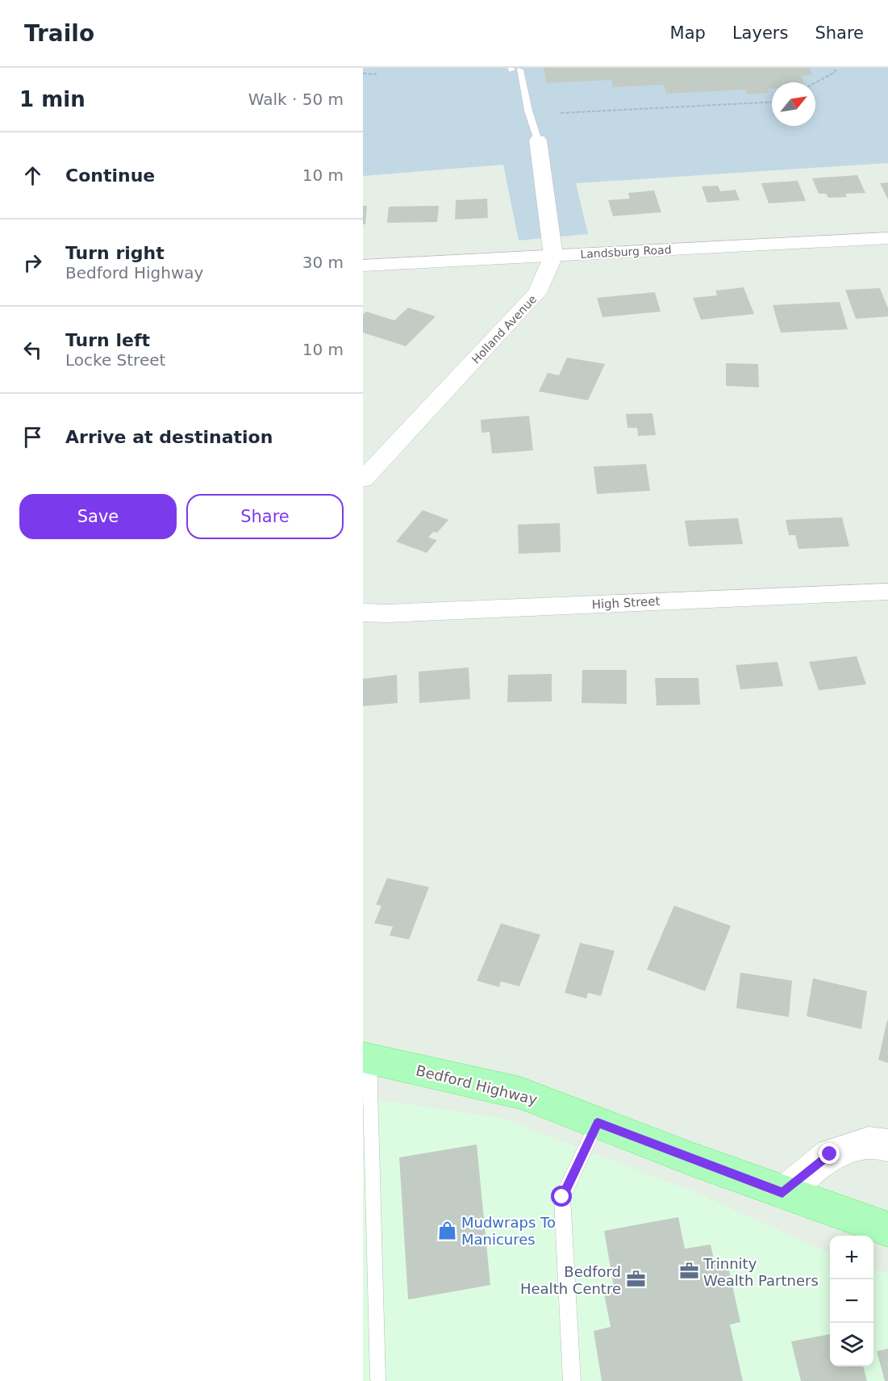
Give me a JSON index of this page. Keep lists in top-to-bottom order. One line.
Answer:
{"streets":{"main road":["Bedford Highway"],"street":["Landsburg Road","Holland Avenue","High Street"]},"crossings":[["Landsburg Road","Holland Avenue"]],"places":{"shop":["Mudwraps To Manicures"],"office":["Trinnity Wealth Partners","Bedford Health Centre"]},"north":"top right","page":{"header":"Trailo","nav":["Map","Layers","Share"],"heading":["1 min","Walk · 50 m"],"list":[["Continue","10 m"],["Turn right","Bedford Highway","30 m"],["Turn left","Locke Street","10 m"],"Arrive at destination"],"buttons":["Save","Share"],"map_buttons":["+","−"]}}
